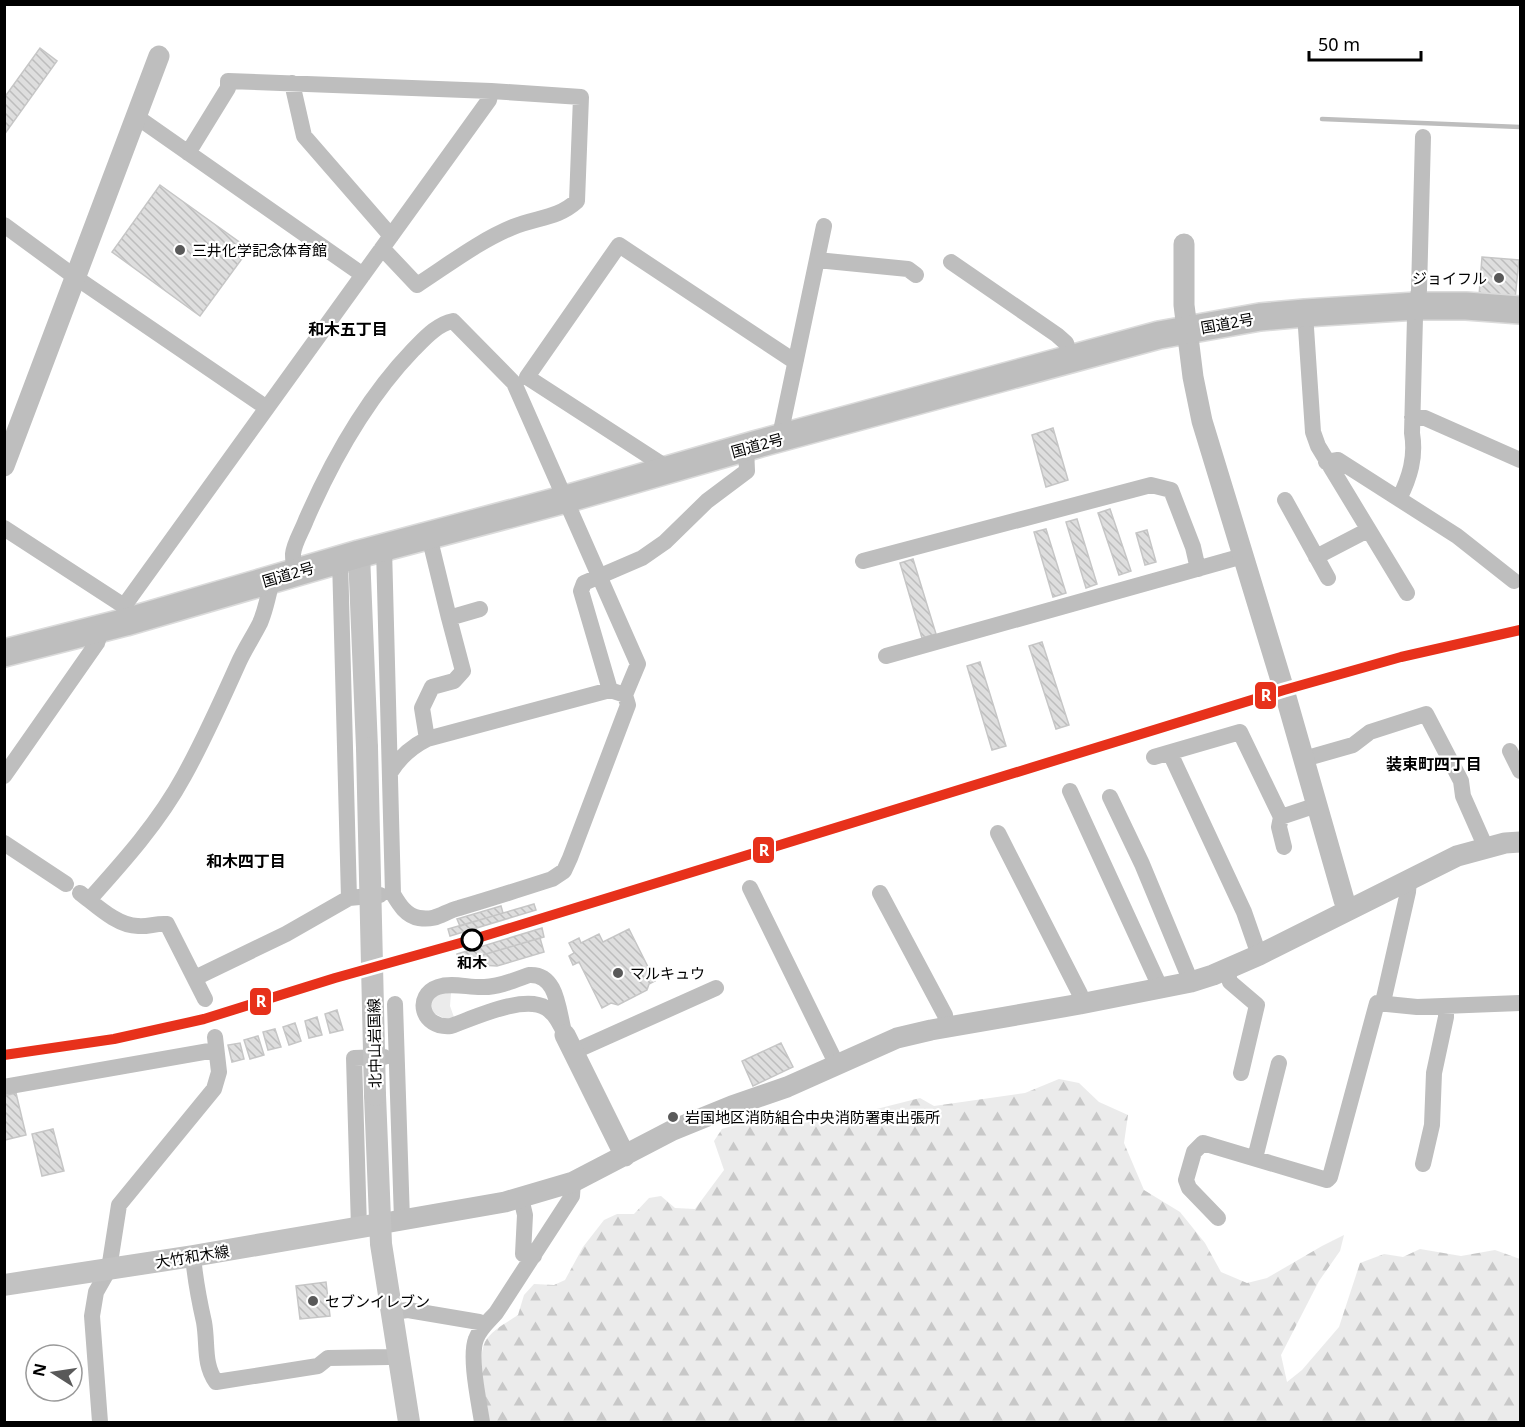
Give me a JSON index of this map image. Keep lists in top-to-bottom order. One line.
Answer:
{"streets":{"highway":["国道2号"],"main road":["北中山岩国線","大竹和木線"]},"crossings":[["国道2号","北中山岩国線"],["北中山岩国線","大竹和木線"]],"districts":["和木五丁目","装束町四丁目","和木四丁目"],"places":["三井化学記念体育館","ジョイフル","和木","マルキュウ","岩国地区消防組合中央消防署東出張所","セブンイレブン"],"lines":["transit line R"],"scale_bar":"50 m","north":"left"}
